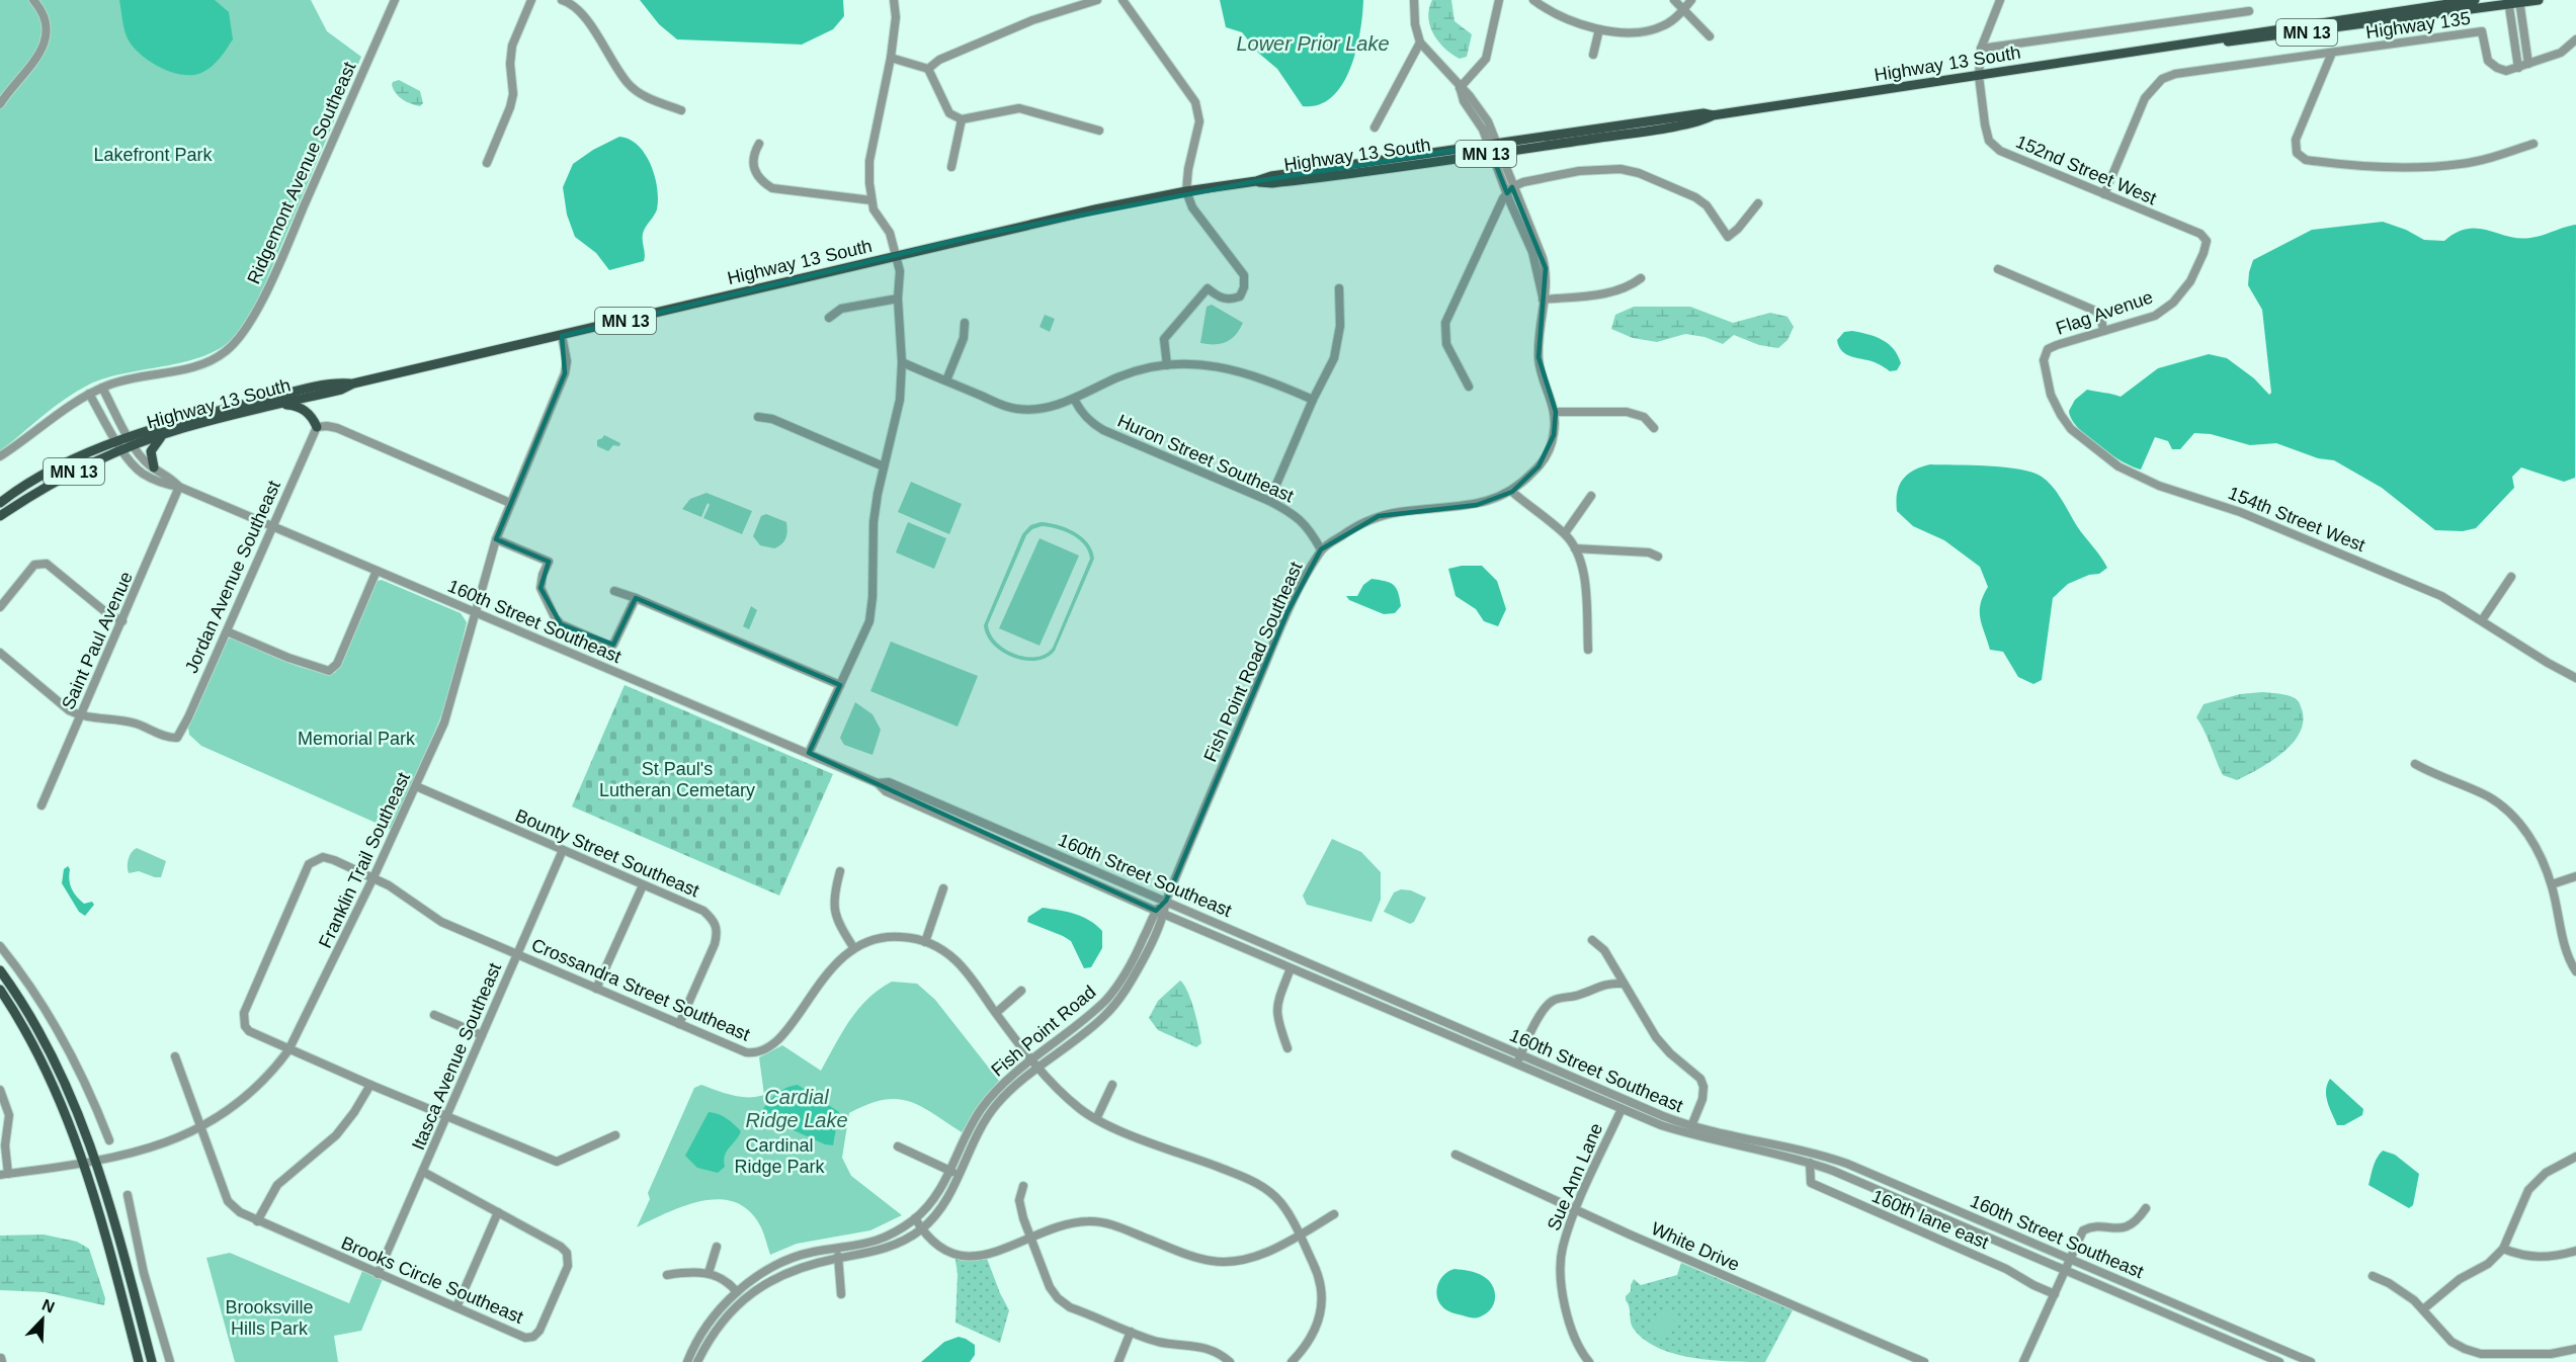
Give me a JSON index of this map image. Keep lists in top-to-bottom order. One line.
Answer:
{"streets":{"main road":["MN 13","Highway 13 South"],"street":["Highway 135","152nd Street West","Ridgemont Avenue Southeast","Flag Avenue","Huron Street Southeast","154th Street West","Jordan Avenue Southeast","160th Street Southeast","Saint Paul Avenue","Fish Point Road Southeast","Bounty Street Southeast","Franklin Trail Southeast","Crossandra Street Southeast","Fish Point Road","Itasca Avenue Southeast","Sue Ann Lane","160th lane east","White Drive","Brooks Circle Southeast"]},"crossings":[["Highway 13 South","152nd Street West"],["Highway 13 South","160th Street Southeast"],["Highway 13 South","Fish Point Road Southeast"],["Highway 13 South","Franklin Trail Southeast"],["152nd Street West","Flag Avenue"],["Ridgemont Avenue Southeast","160th Street Southeast"],["Flag Avenue","154th Street West"],["Huron Street Southeast","Fish Point Road Southeast"],["Jordan Avenue Southeast","160th Street Southeast"],["Jordan Avenue Southeast","Saint Paul Avenue"],["160th Street Southeast","Saint Paul Avenue"],["160th Street Southeast","Fish Point Road Southeast"],["160th Street Southeast","Franklin Trail Southeast"],["160th Street Southeast","Fish Point Road"],["160th Street Southeast","Sue Ann Lane"],["160th Street Southeast","160th lane east"],["Fish Point Road Southeast","Fish Point Road"],["Bounty Street Southeast","Franklin Trail Southeast"],["Bounty Street Southeast","Crossandra Street Southeast"],["Bounty Street Southeast","Itasca Avenue Southeast"],["Franklin Trail Southeast","Crossandra Street Southeast"],["Franklin Trail Southeast","Brooks Circle Southeast"],["Crossandra Street Southeast","Fish Point Road"],["Crossandra Street Southeast","Itasca Avenue Southeast"],["Itasca Avenue Southeast","Brooks Circle Southeast"],["Sue Ann Lane","White Drive"]],"water":["Lower Prior Lake","Cardial Ridge Lake"],"parks":["Lakefront Park","Memorial Park","St Paul's Lutheran Cemetary","Cardinal Ridge Park","Brooksville Hills Park"],"north":"top right"}
